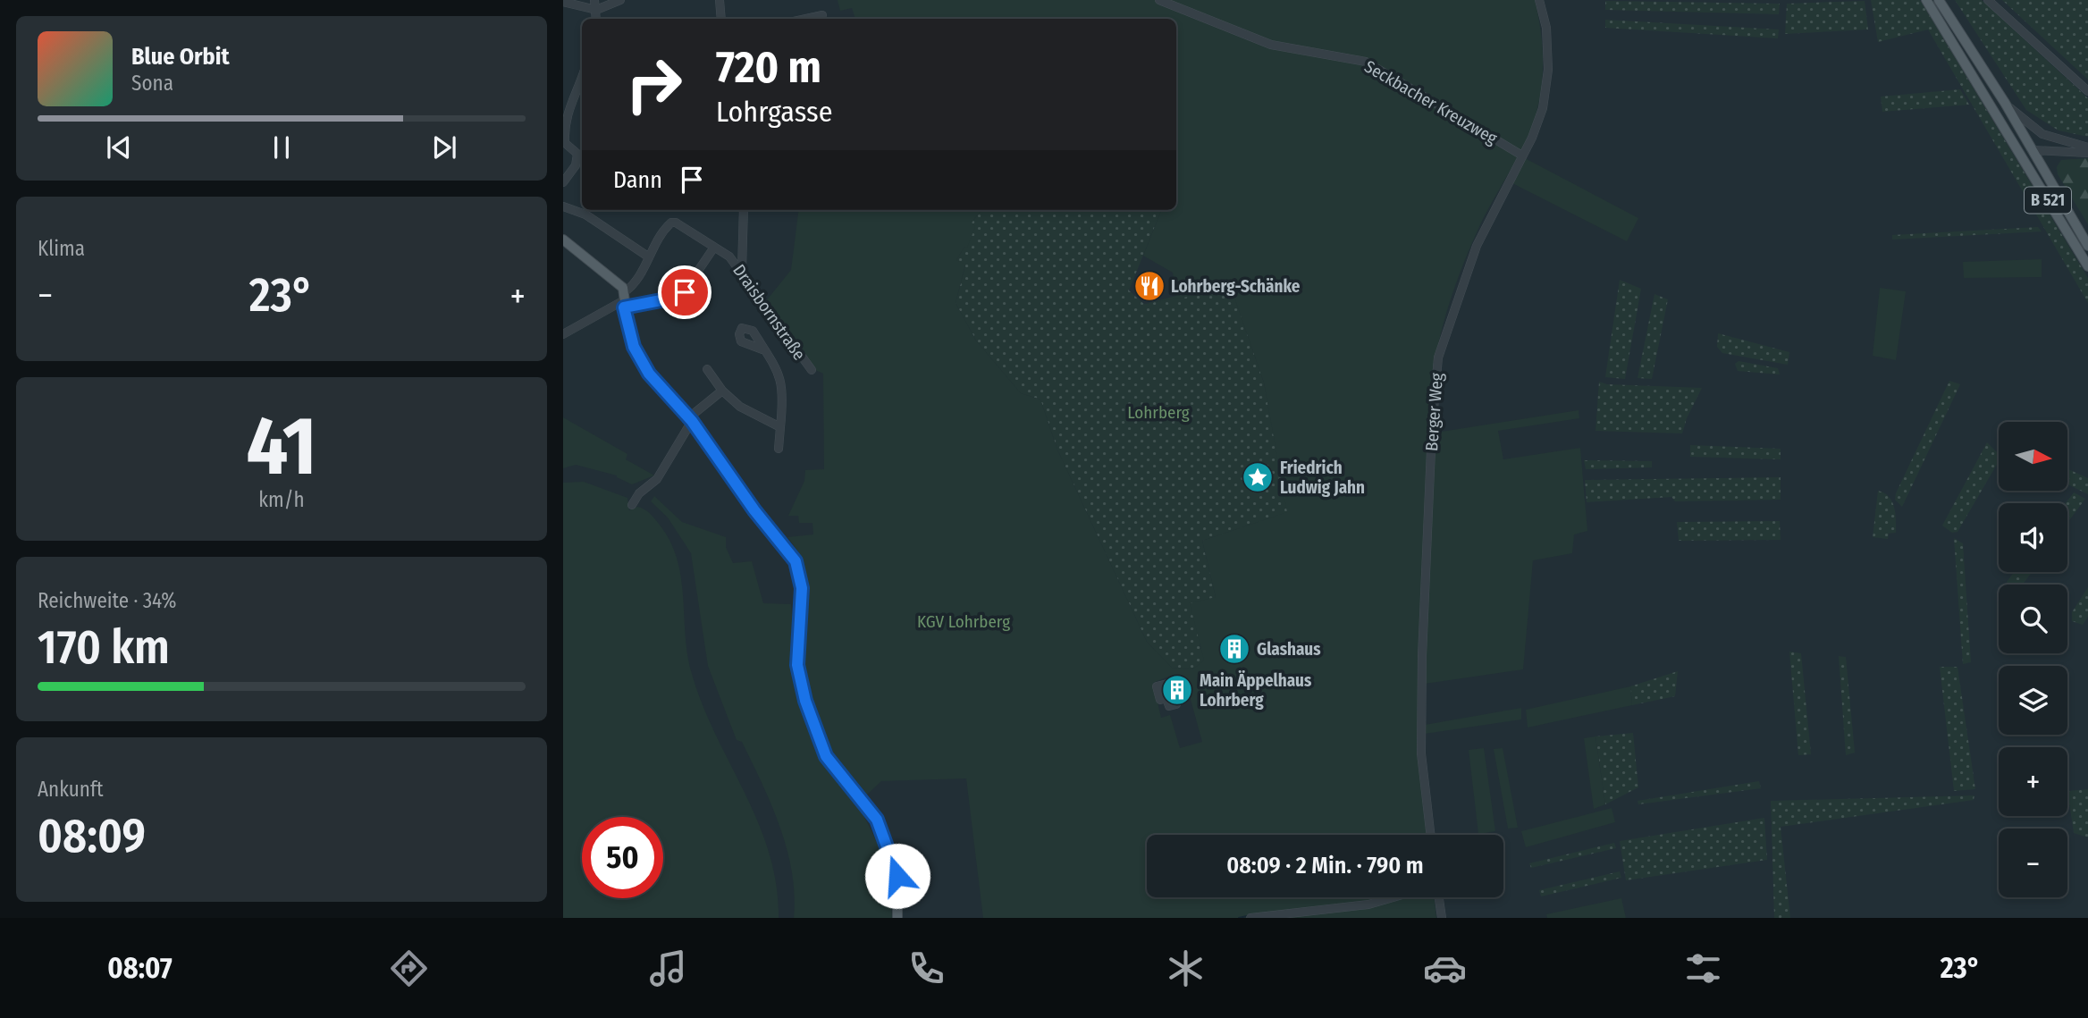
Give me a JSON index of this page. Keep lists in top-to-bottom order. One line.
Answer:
{"streets":{"main road":["B 521"],"street":["Seckbacher Kreuzweg","Draisbornstraße","Berger Weg"]},"crossings":[["Seckbacher Kreuzweg","Berger Weg"]],"parks":["Lohrberg","KGV Lohrberg"],"places":{"restaurant":["Lohrberg-Schänke"],"place":["Friedrich Ludwig Jahn"],"building":["Glashaus","Main Äppelhaus Lohrberg"]},"north":"right","page":{"turn":["720 m","Lohrgasse"],"song":["Blue Orbit","Sona"],"then":"Dann","tile":["Klima",["41","km/h"],["Reichweite · 34%","170 km"],["Ankunft","08:09"]],"heat":["−","23°","+"],"map_buttons":["+","−"],"limit":"50","trip":"08:09 · 2 Min. · 790 m","tabs":["08:07","23°"]}}
